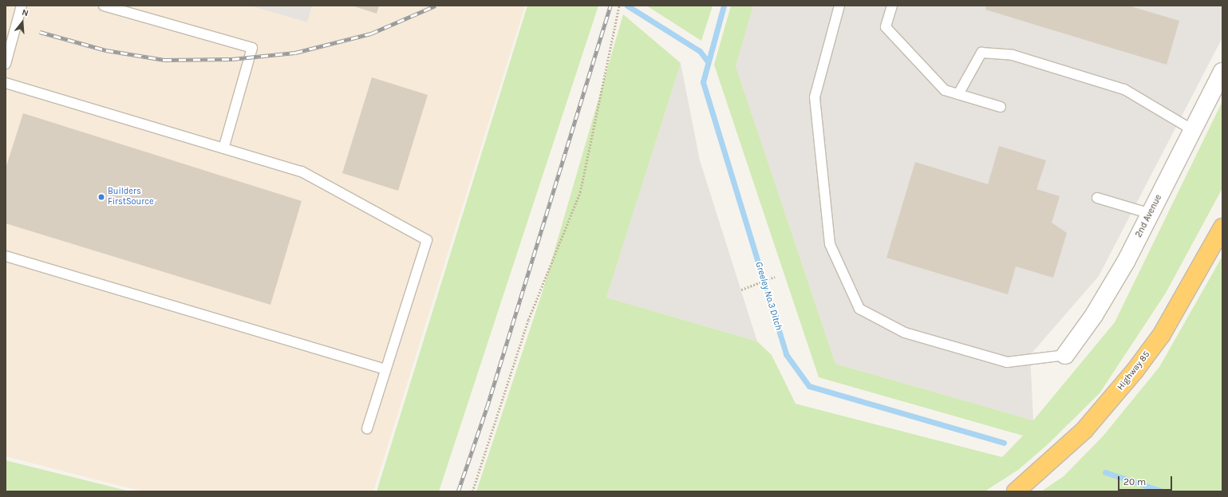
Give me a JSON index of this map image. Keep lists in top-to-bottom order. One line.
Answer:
{"streets":{"highway":["Highway 85"],"street":["2nd Avenue"]},"water":["Greeley No.3 Ditch"],"places":["Builders FirstSource"],"scale_bar":"20 m","north":"top"}
